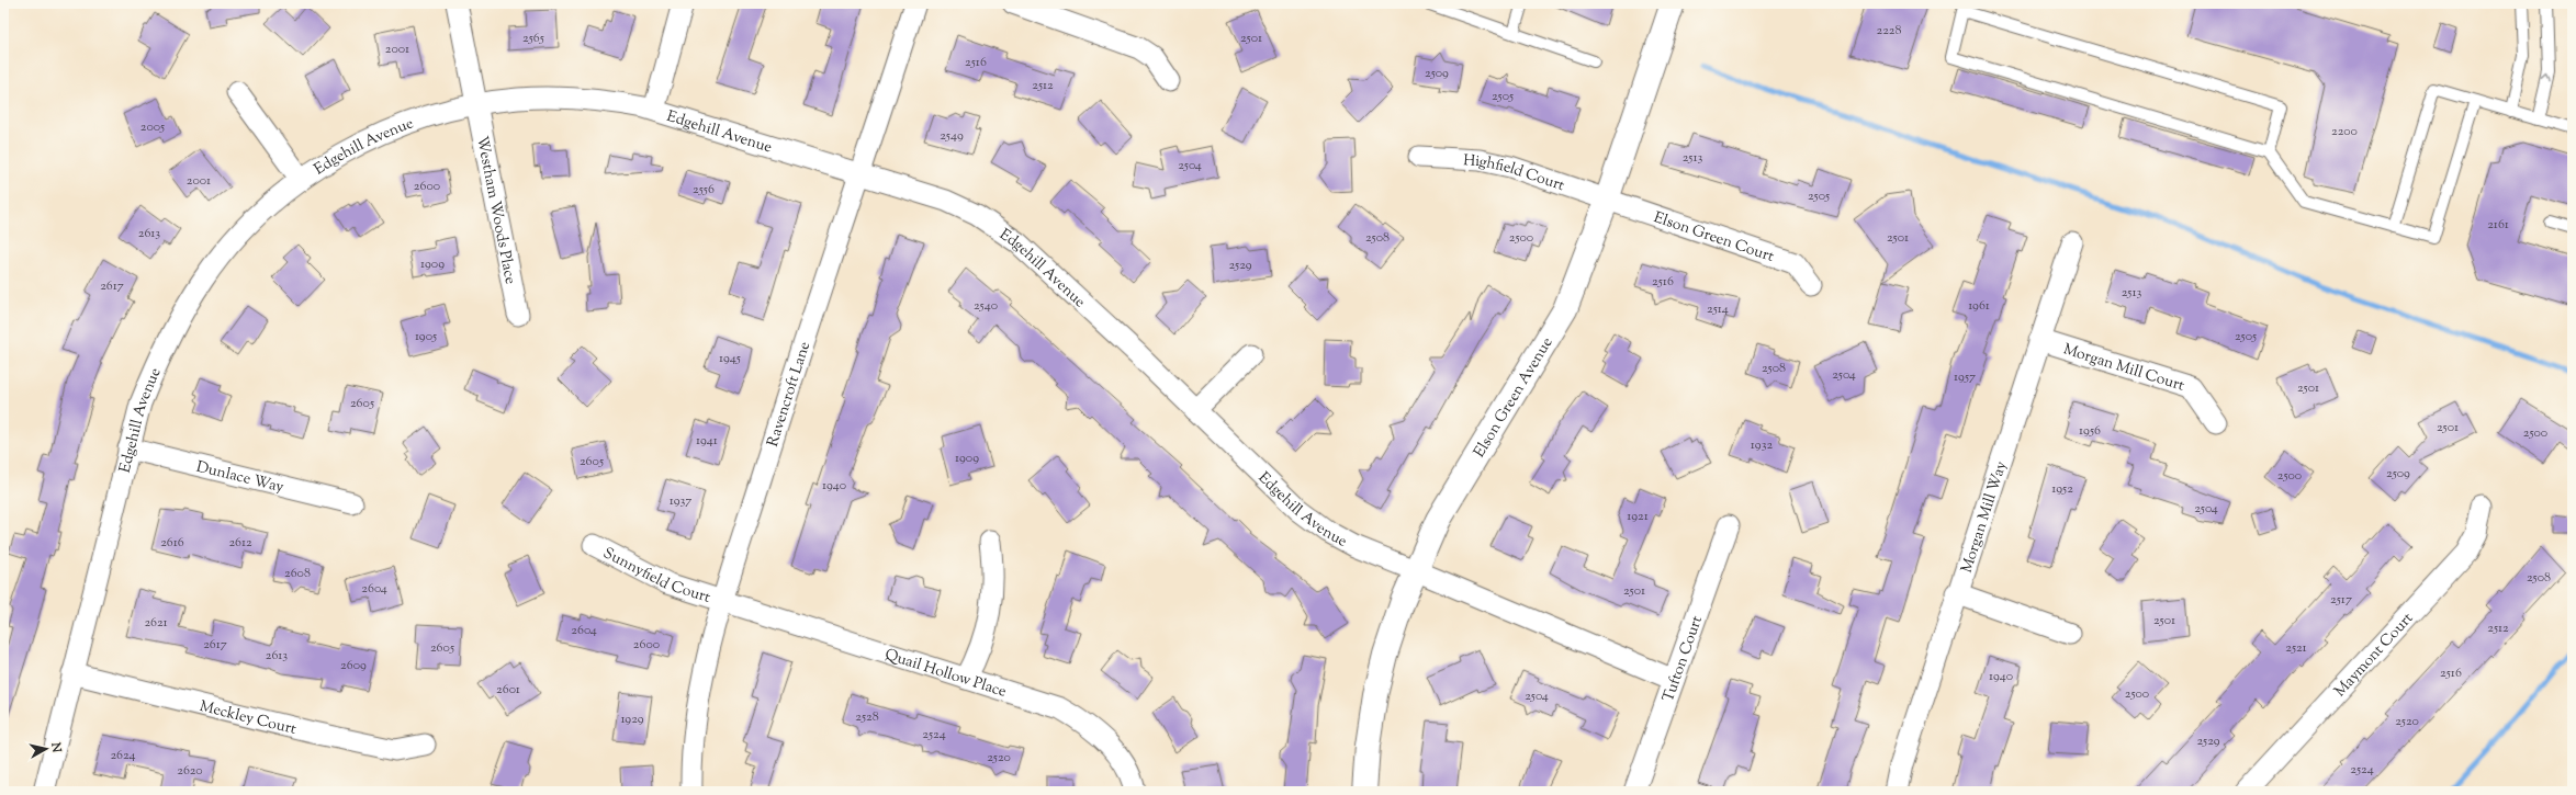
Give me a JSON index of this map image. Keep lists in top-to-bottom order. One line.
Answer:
{"streets":{"street":["Edgehill Avenue","Highfield Court","Westham Woods Place","Elson Green Court","Morgan Mill Court","Ravencroft Lane","Elson Green Avenue","Dunlace Way","Morgan Mill Way","Sunnyfield Court","Maymont Court","Tufton Court","Quail Hollow Place","Meckley Court"]},"crossings":[["Edgehill Avenue","Westham Woods Place"],["Edgehill Avenue","Ravencroft Lane"],["Edgehill Avenue","Elson Green Avenue"],["Edgehill Avenue","Dunlace Way"],["Edgehill Avenue","Tufton Court"],["Edgehill Avenue","Meckley Court"],["Highfield Court","Elson Green Court"],["Highfield Court","Elson Green Avenue"],["Elson Green Court","Elson Green Avenue"],["Morgan Mill Court","Morgan Mill Way"],["Ravencroft Lane","Sunnyfield Court"],["Ravencroft Lane","Quail Hollow Place"],["Sunnyfield Court","Quail Hollow Place"]],"house_numbers":["2228","2565","2501","2001","2516","2509","2512","2505","2005","2200","2549","2513","2504","2001","2600","2556","2505","2161","2613","2508","2500","2501","1909","2529","2516","2617","2513","2540","1961","2514","1905","2505","1945","2508","2504","1957","2501","2605","2501","1956","2500","1941","1932","1909","2605","2509","2500","1940","1952","1937","2504","1921","2616","2612","2608","2508","2604","2501","2517","2501","2621","2512","2604","2617","2600","2605","2521","2613","2609","2516","1940","2601","2500","2504","2528","1929","2520","2524","2529","2624","2520","2524","2620"],"north":"right"}
